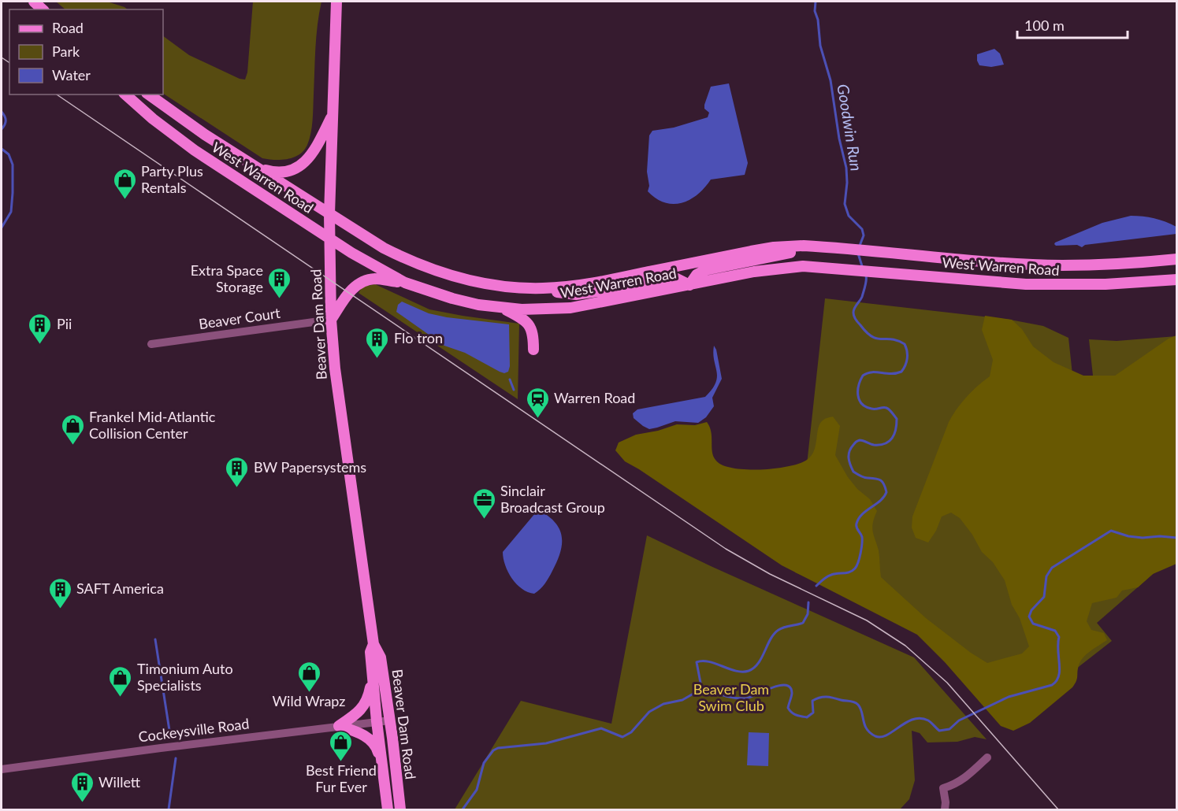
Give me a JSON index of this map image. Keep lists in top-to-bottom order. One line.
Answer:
{"streets":{"main road":["West Warren Road","Beaver Dam Road"],"street":["Beaver Court","Cockeysville Road"]},"crossings":[["West Warren Road","Beaver Dam Road"],["Beaver Court","Beaver Dam Road"],["Beaver Dam Road","Cockeysville Road"]],"water":["Goodwin Run"],"parks":["Beaver Dam Swim Club"],"places":{"shop":["Party Plus Rentals","Frankel Mid-Atlantic Collision Center","Wild Wrapz","Timonium Auto Specialists","Best Friend Fur Ever"],"building":["Extra Space Storage","Pii","Flo tron","BW Papersystems","SAFT America","Willett"],"station":["Warren Road"],"office":["Sinclair Broadcast Group"]},"legend":["Road","Park","Water"],"scale_bar":"100 m"}
